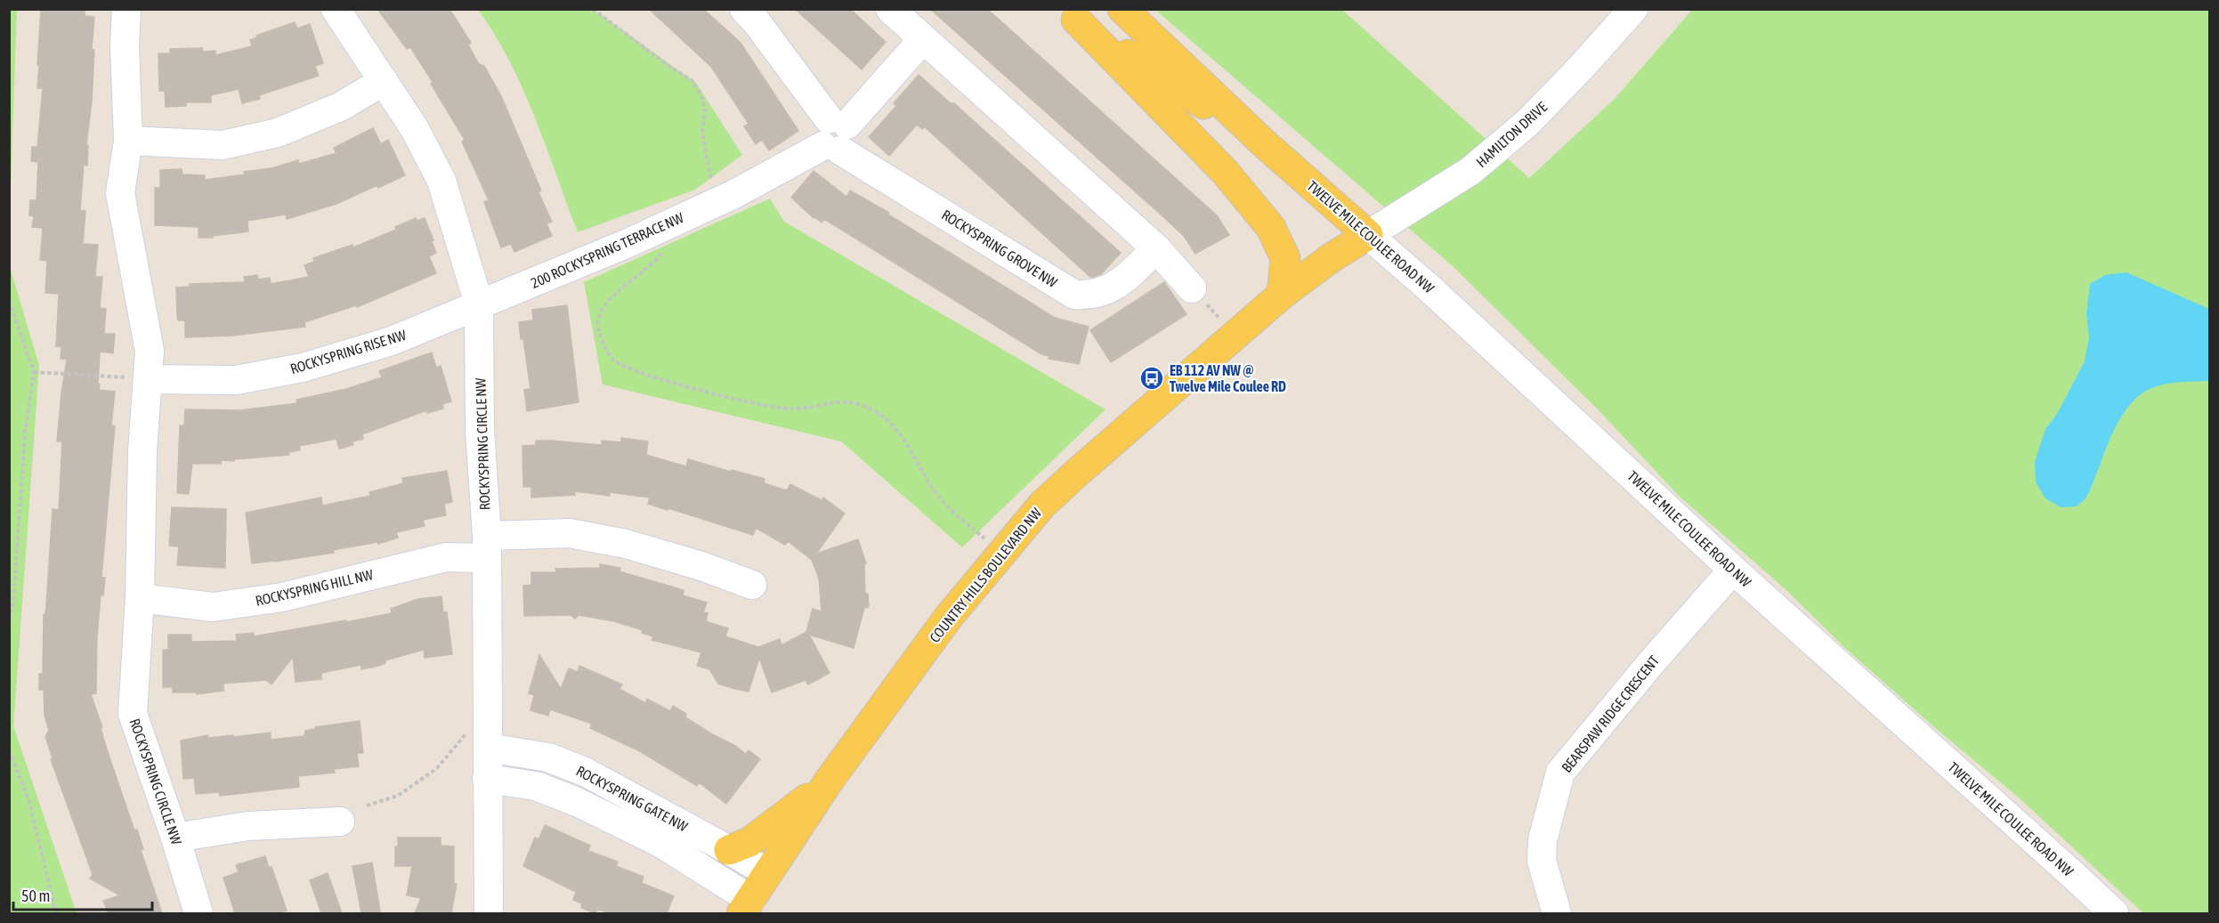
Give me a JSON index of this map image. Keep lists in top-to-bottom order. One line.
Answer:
{"streets":{"main road":["TWELVE MILE COULEE ROAD NW","COUNTRY HILLS BOULEVARD NW"],"street":["HAMILTON DRIVE","ROCKYSPRING GROVE NW","200 ROCKYSPRING TERRACE NW","ROCKYSPRING RISE NW","ROCKYSPRING CIRCLE NW","ROCKYSPRING HILL NW","BEARSPAW RIDGE CRESCENT","ROCKYSPRING GATE NW"]},"crossings":[["HAMILTON DRIVE","TWELVE MILE COULEE ROAD NW"],["HAMILTON DRIVE","COUNTRY HILLS BOULEVARD NW"],["TWELVE MILE COULEE ROAD NW","COUNTRY HILLS BOULEVARD NW"],["TWELVE MILE COULEE ROAD NW","BEARSPAW RIDGE CRESCENT"],["200 ROCKYSPRING TERRACE NW","ROCKYSPRING RISE NW"],["200 ROCKYSPRING TERRACE NW","ROCKYSPRING CIRCLE NW"],["ROCKYSPRING RISE NW","ROCKYSPRING CIRCLE NW"],["ROCKYSPRING CIRCLE NW","ROCKYSPRING HILL NW"],["ROCKYSPRING CIRCLE NW","ROCKYSPRING GATE NW"],["COUNTRY HILLS BOULEVARD NW","ROCKYSPRING GATE NW"]],"places":{"bus stop":["EB 112 AV NW @ Twelve Mile Coulee RD"]},"scale_bar":"50 m"}
